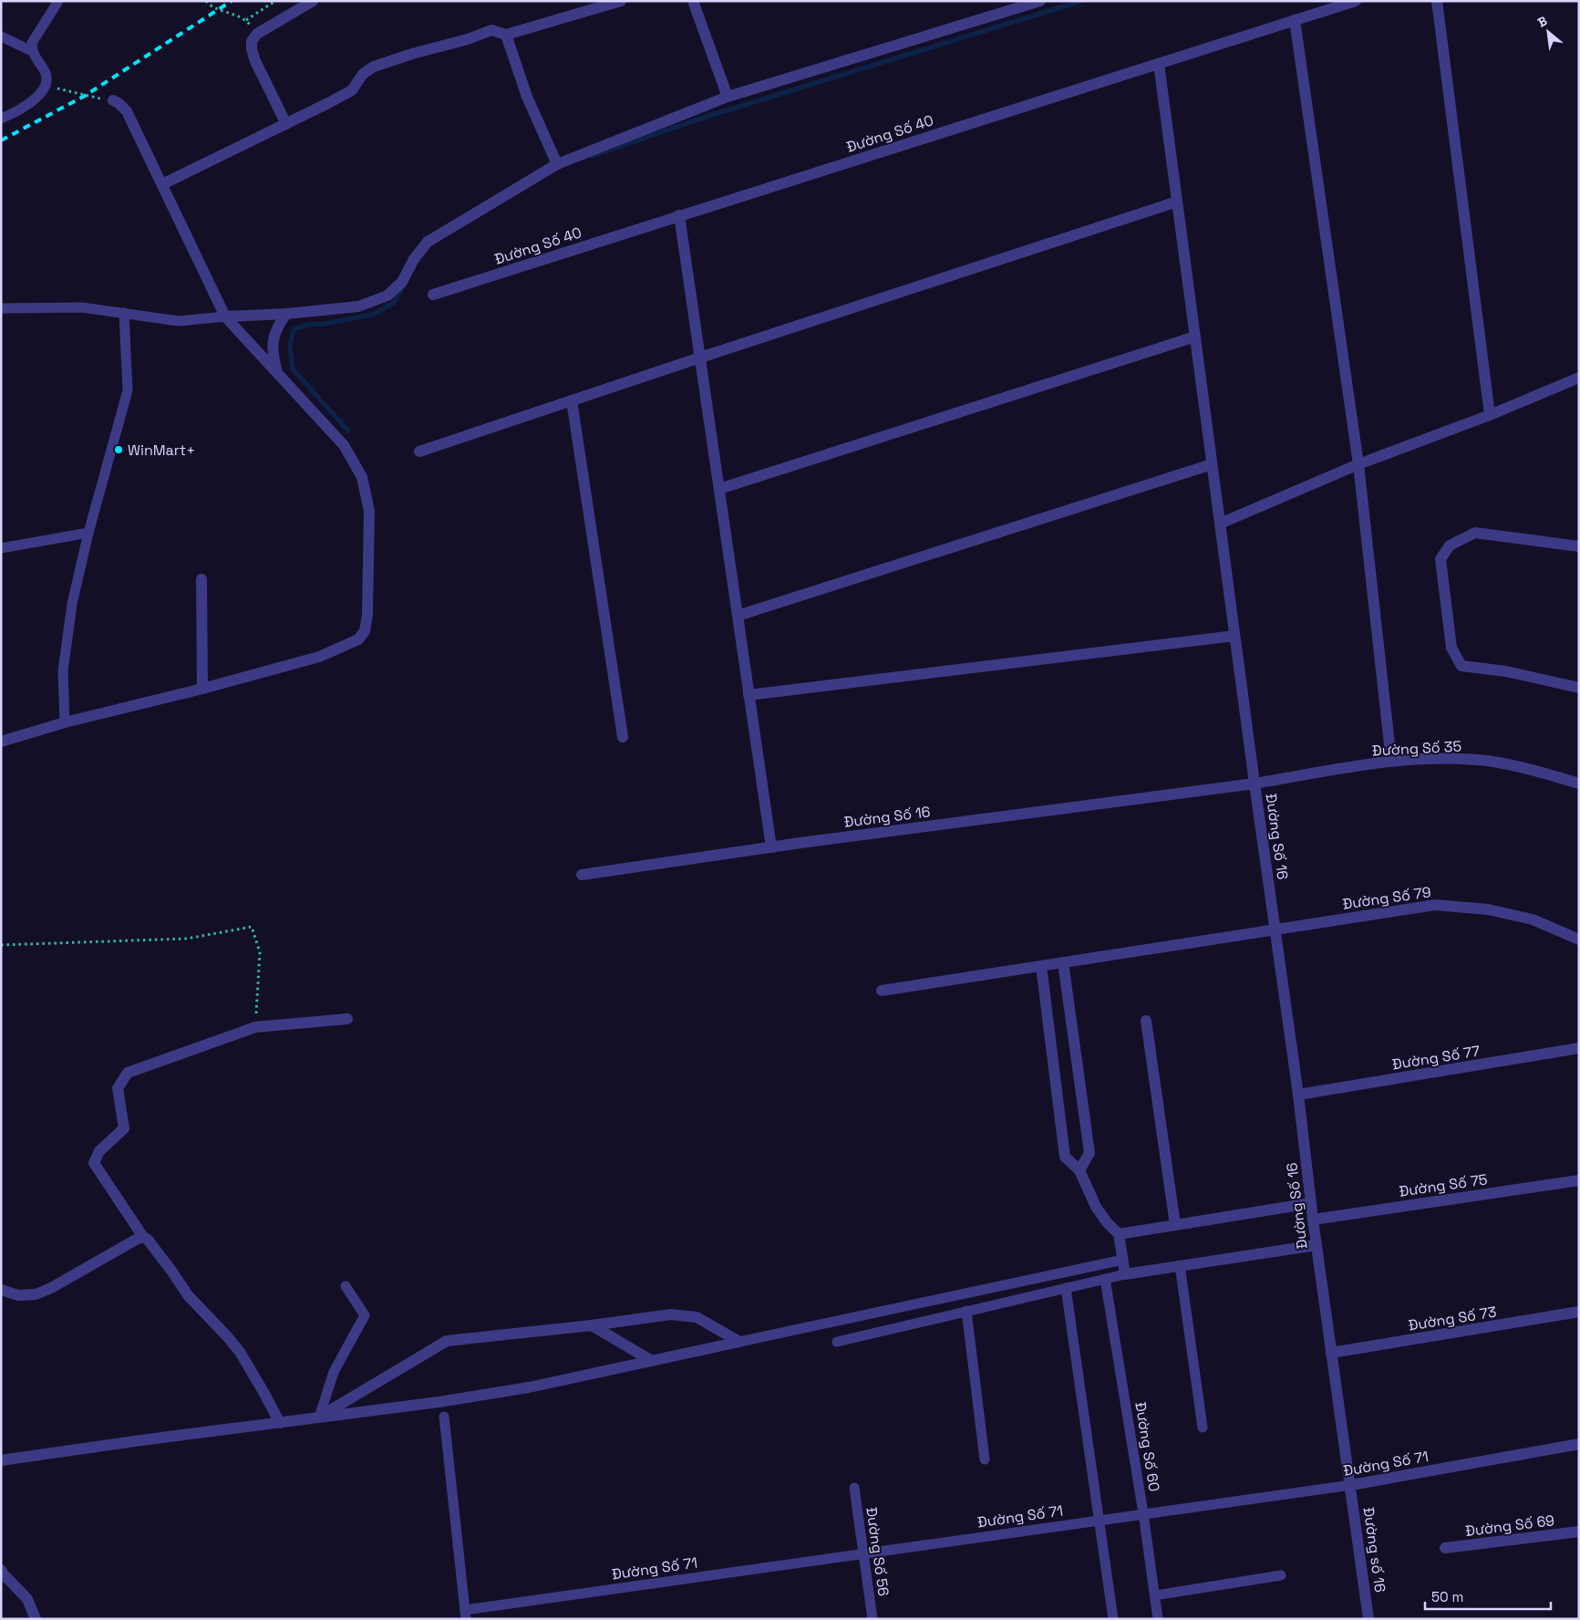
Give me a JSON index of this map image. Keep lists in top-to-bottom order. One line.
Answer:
{"streets":{"street":["Đường Số 40","Đường Số 35","Đường Số 16","Đường Số 79","Đường Số 77","Đường Số 75","Đường Số 73","Đường Số 71","Đường Số 69","Đường số 16"],"lane":["Đường Số 60","Đường Số 56"]},"crossings":[["Đường Số 35","Đường Số 16"],["Đường Số 16","Đường Số 79"],["Đường Số 16","Đường Số 77"],["Đường Số 16","Đường Số 75"],["Đường Số 16","Đường Số 73"],["Đường Số 16","Đường Số 71"],["Đường Số 16","Đường số 16"],["Đường Số 60","Đường Số 71"],["Đường Số 71","Đường số 16"],["Đường Số 71","Đường Số 56"]],"places":["WinMart+"],"scale_bar":"50 m","north":"top left"}
